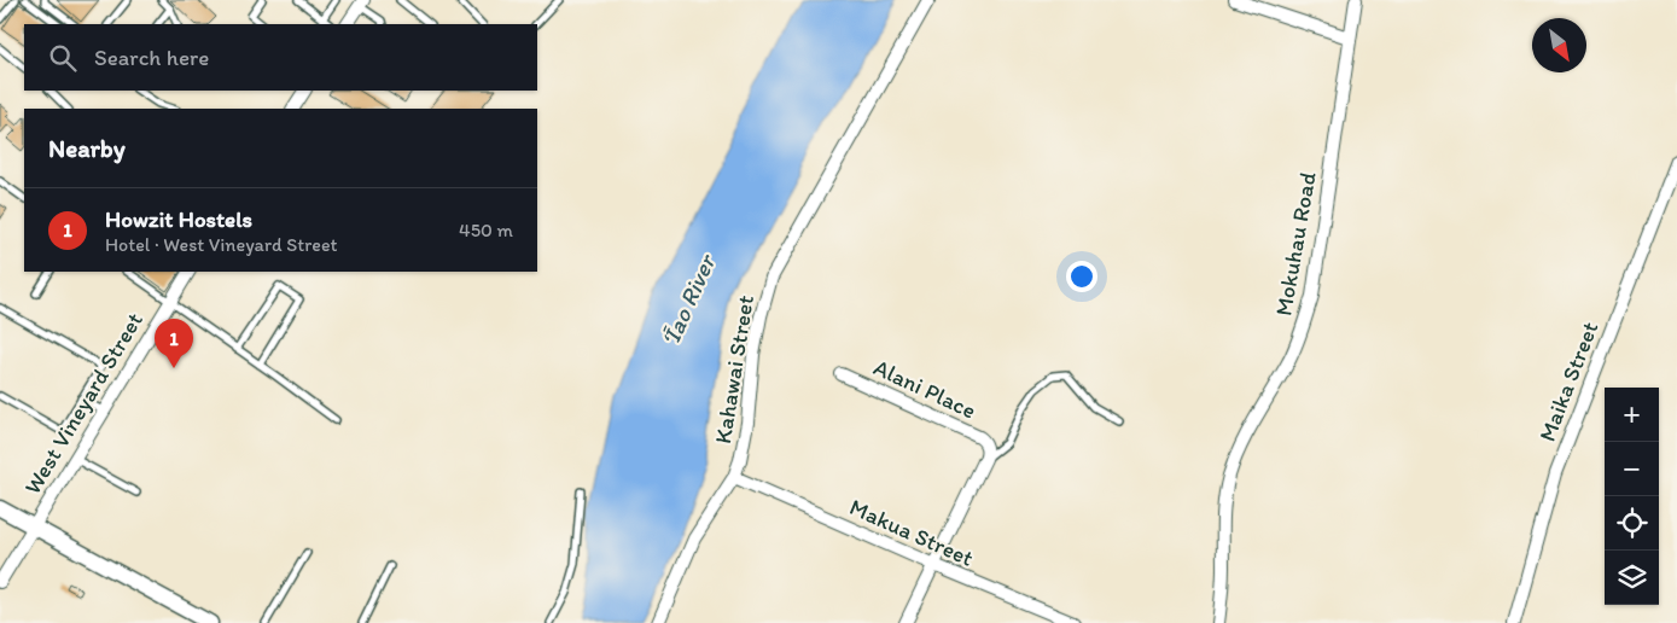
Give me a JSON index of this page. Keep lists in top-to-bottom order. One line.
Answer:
{"streets":{"street":["Mokuhau Road","Kahawai Street","Maika Street","Alani Place","West Vineyard Street","Makua Street"]},"crossings":[["Kahawai Street","Makua Street"]],"water":["ʻĪao River"],"north":"bottom right","page":{"search":"Search here","heading":"Nearby","list":[{"mark":"1","name":"Howzit Hostels","note":"Hotel · West Vineyard Street","value":"450 m"}],"pins":"1","map_buttons":["+","−"]}}
